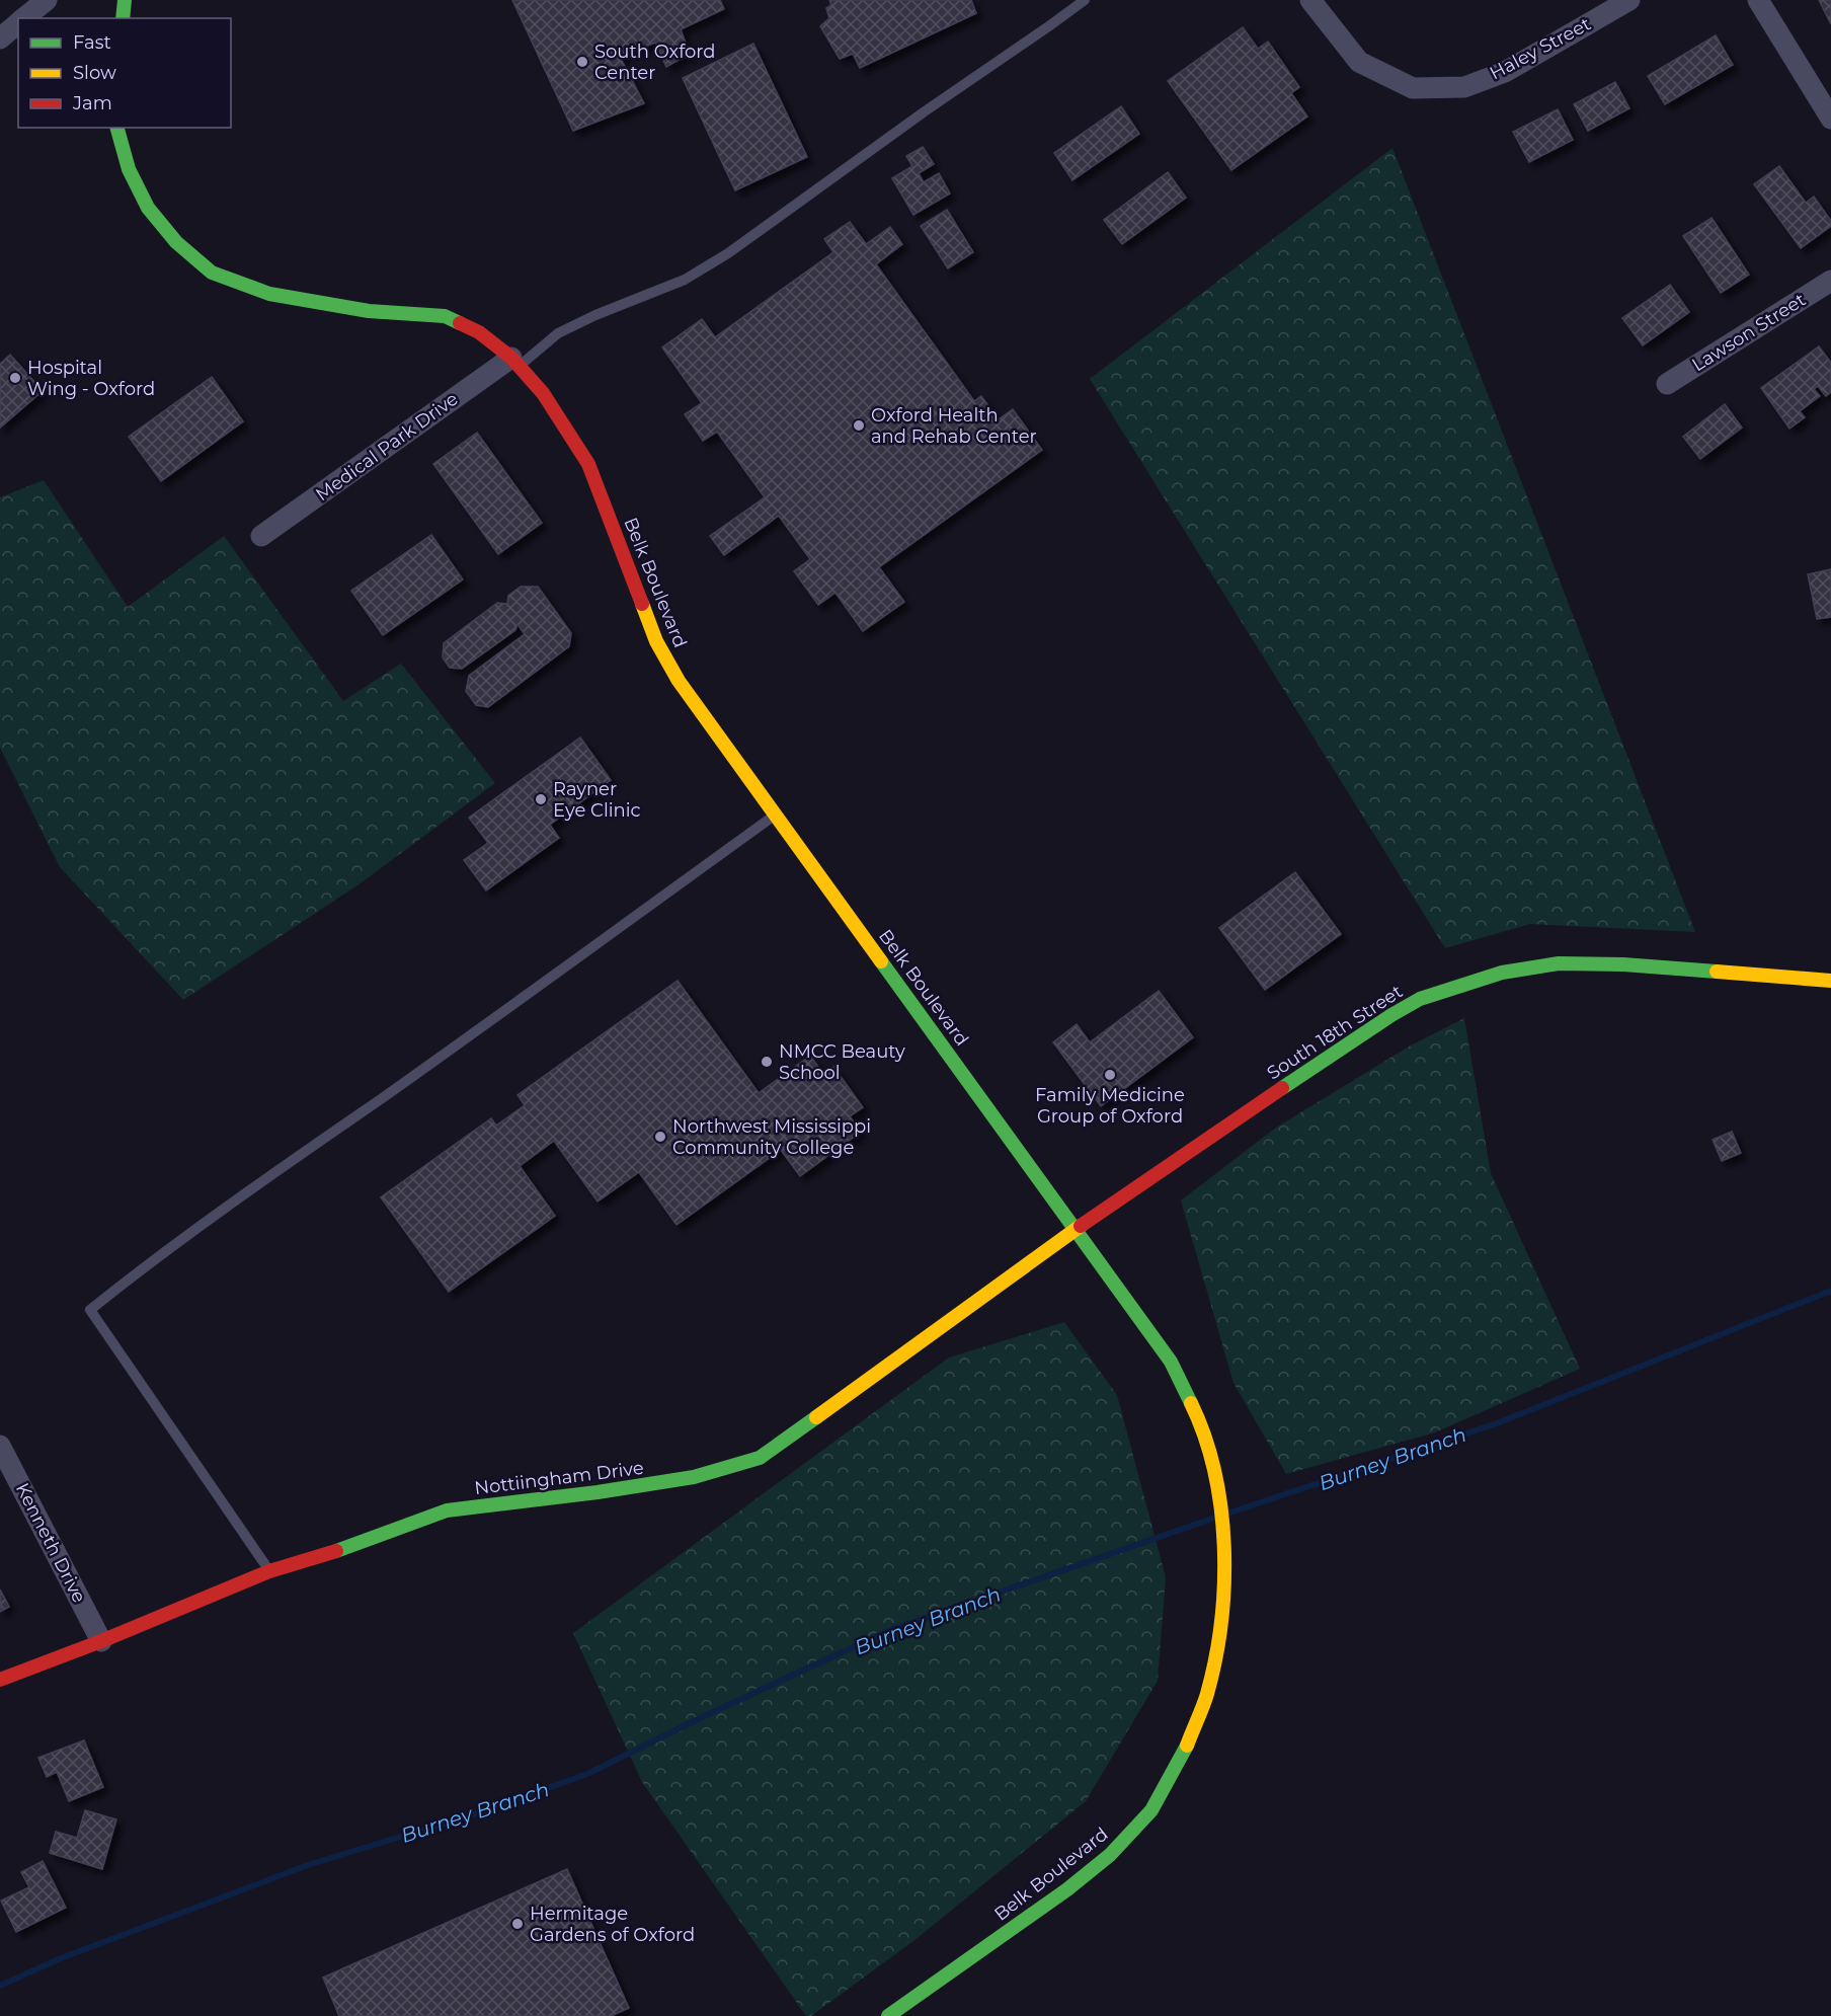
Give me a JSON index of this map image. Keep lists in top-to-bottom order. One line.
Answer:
{"streets":{"street":["Haley Street","Lawson Street","Medical Park Drive","Belk Boulevard","South 18th Street","Nottiingham Drive","Kenneth Drive"]},"crossings":[["Medical Park Drive","Belk Boulevard"],["Belk Boulevard","South 18th Street"],["Belk Boulevard","Nottiingham Drive"],["South 18th Street","Nottiingham Drive"],["Nottiingham Drive","Kenneth Drive"]],"water":["Burney Branch"],"places":["South Oxford Center","Hospital Wing - Oxford","Oxford Health and Rehab Center","Rayner Eye Clinic","NMCC Beauty School","Family Medicine Group of Oxford","Northwest Mississippi Community College","Hermitage Gardens of Oxford"],"legend":["Fast","Slow","Jam"]}
